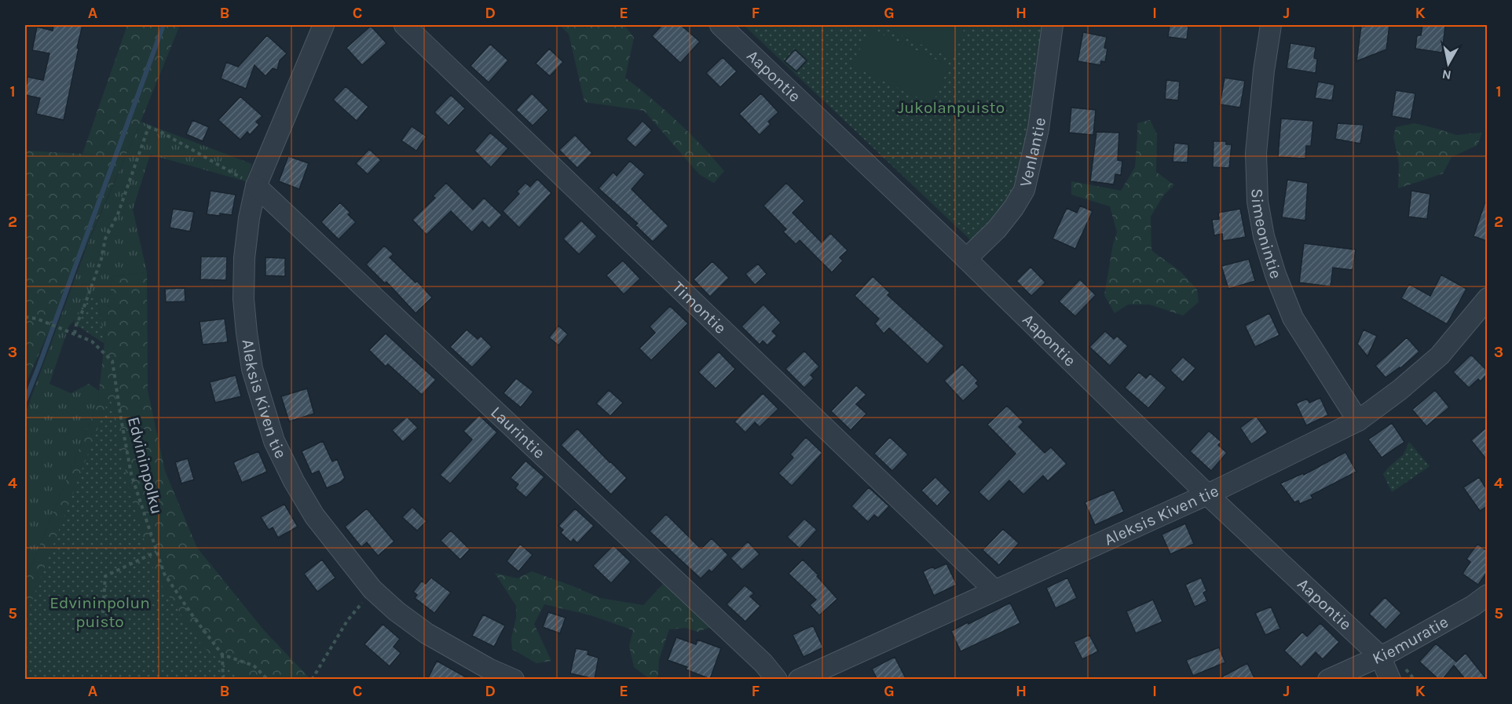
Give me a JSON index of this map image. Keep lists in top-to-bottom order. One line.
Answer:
{"streets":{"street":["Aapontie","Venlantie","Simeonintie","Timontie","Aleksis Kiven tie","Laurintie","Kiemuratie"],"path":["Edvininpolku"]},"crossings":[["Aapontie","Venlantie"],["Aapontie","Aleksis Kiven tie"],["Aapontie","Kiemuratie"],["Simeonintie","Aleksis Kiven tie"],["Timontie","Aleksis Kiven tie"],["Aleksis Kiven tie","Laurintie"]],"parks":["Jukolanpuisto","Edvininpolun puisto"],"north":"bottom","grid":{"columns":["A","B","C","D","E","F","G","H","I","J","K"],"rows":["1","2","3","4","5"]}}
